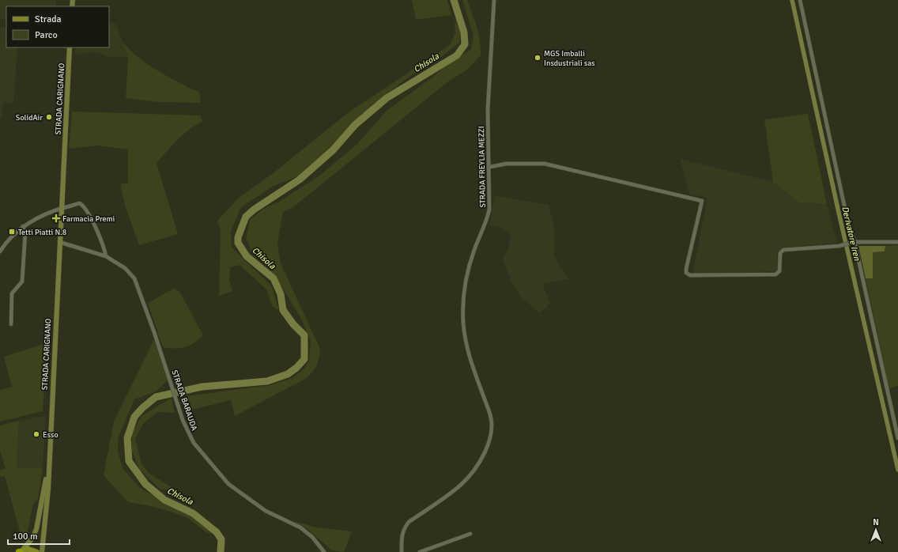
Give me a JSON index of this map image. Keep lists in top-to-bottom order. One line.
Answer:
{"streets":{"main road":["STRADA CARIGNANO"],"street":["STRADA FREYLIA MEZZI","STRADA BARAUDA"]},"crossings":[["STRADA CARIGNANO","STRADA BARAUDA"]],"water":["Chisola","Derivatore Iren"],"places":{"other":["MGS Imballi Insdustriali sas","SolidAir","Esso"],"health":["Farmacia Premi"],"transit":["Tetti Piatti N.8"]},"legend":["Strada","Parco"],"scale_bar":"100 m","north":"top"}
